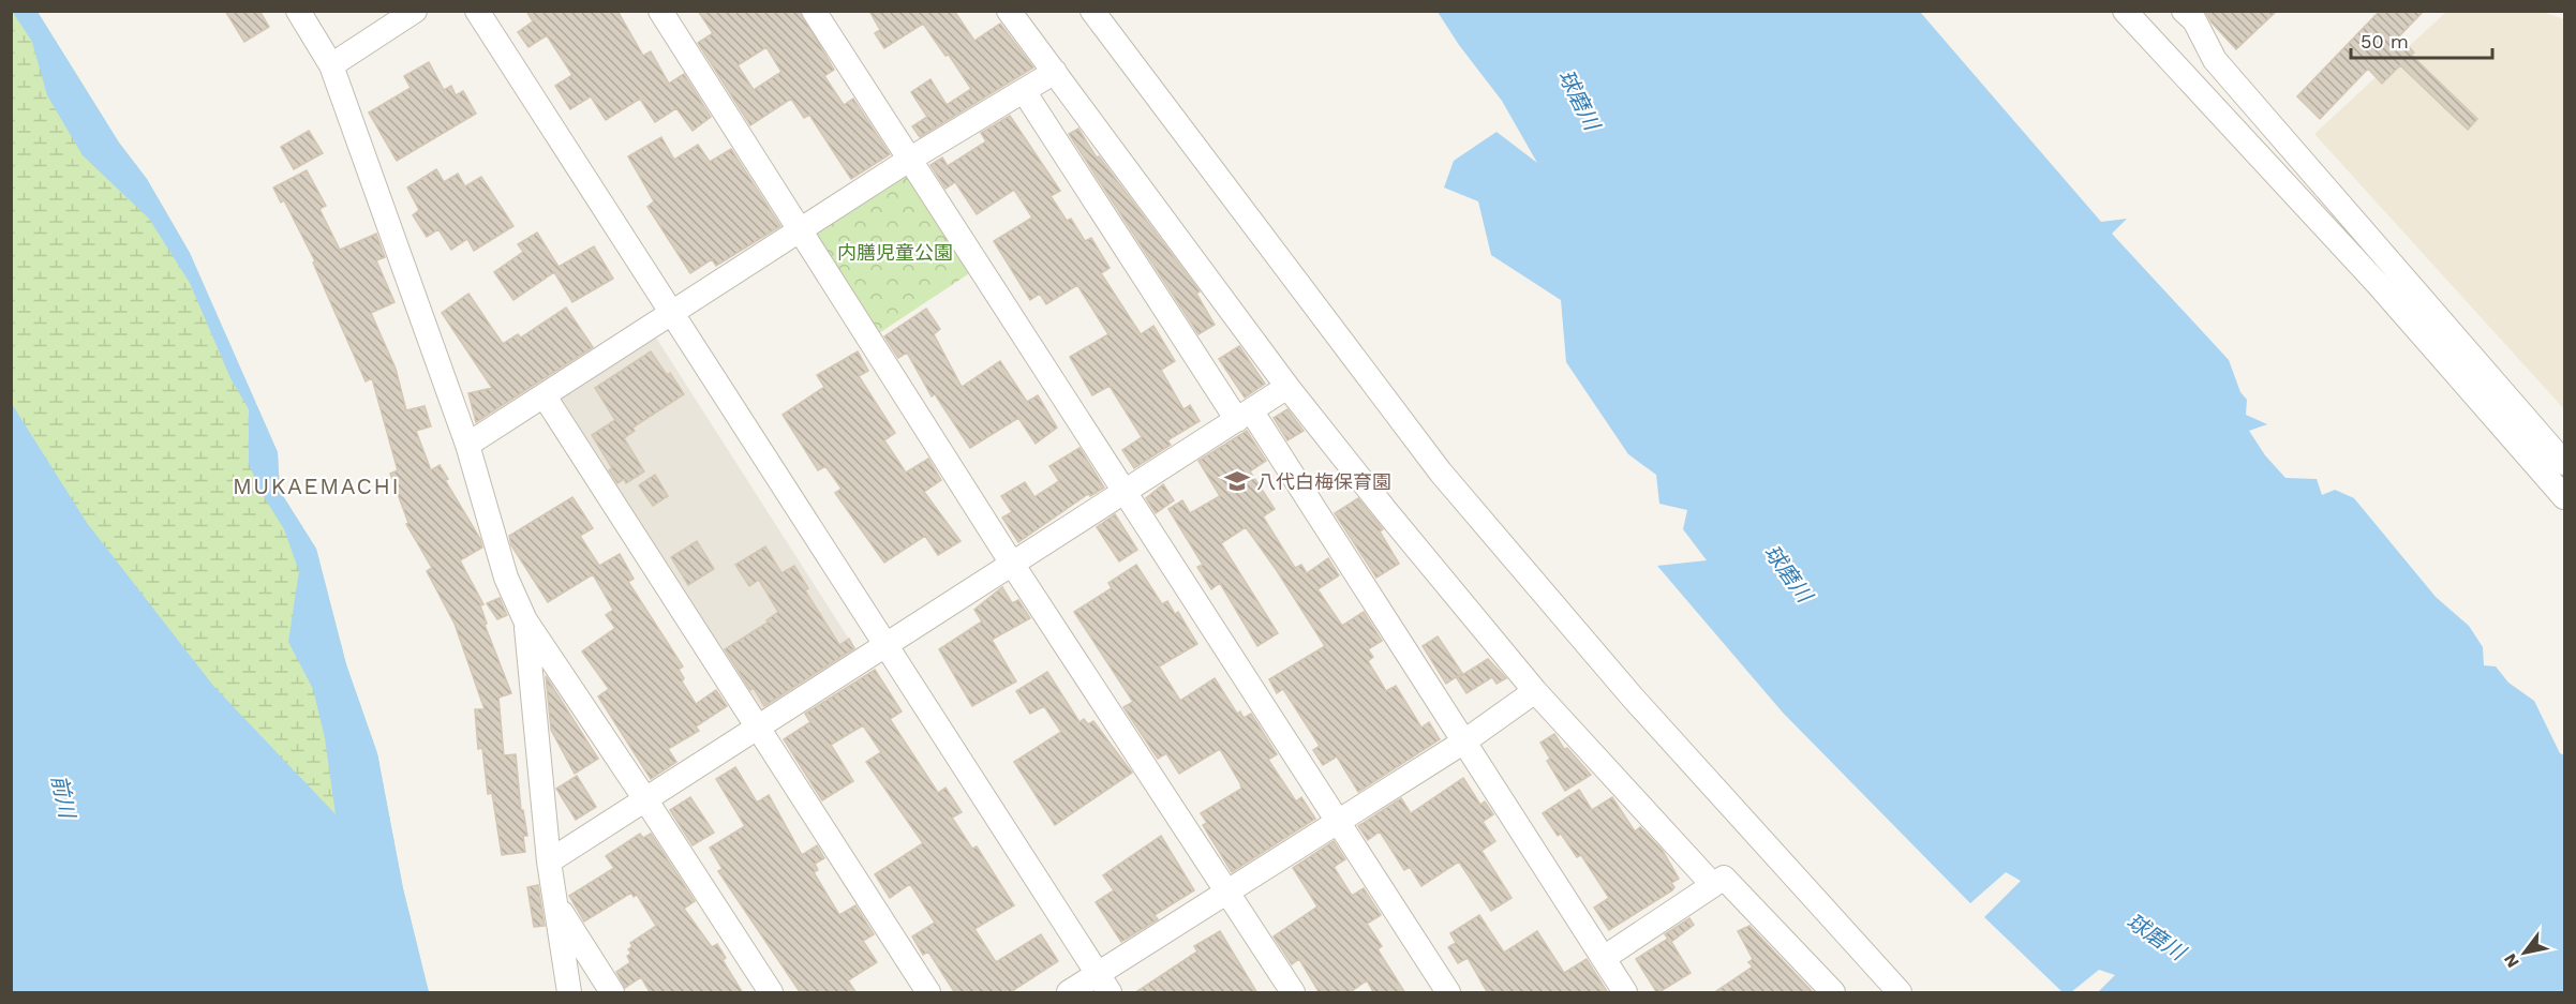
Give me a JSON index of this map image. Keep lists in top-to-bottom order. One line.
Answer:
{"districts":["MUKAEMACHI"],"water":["球磨川","前川"],"parks":["内膳児童公園"],"places":{"school or university":["八代白梅保育園"]},"scale_bar":"50 m","north":"bottom left"}
